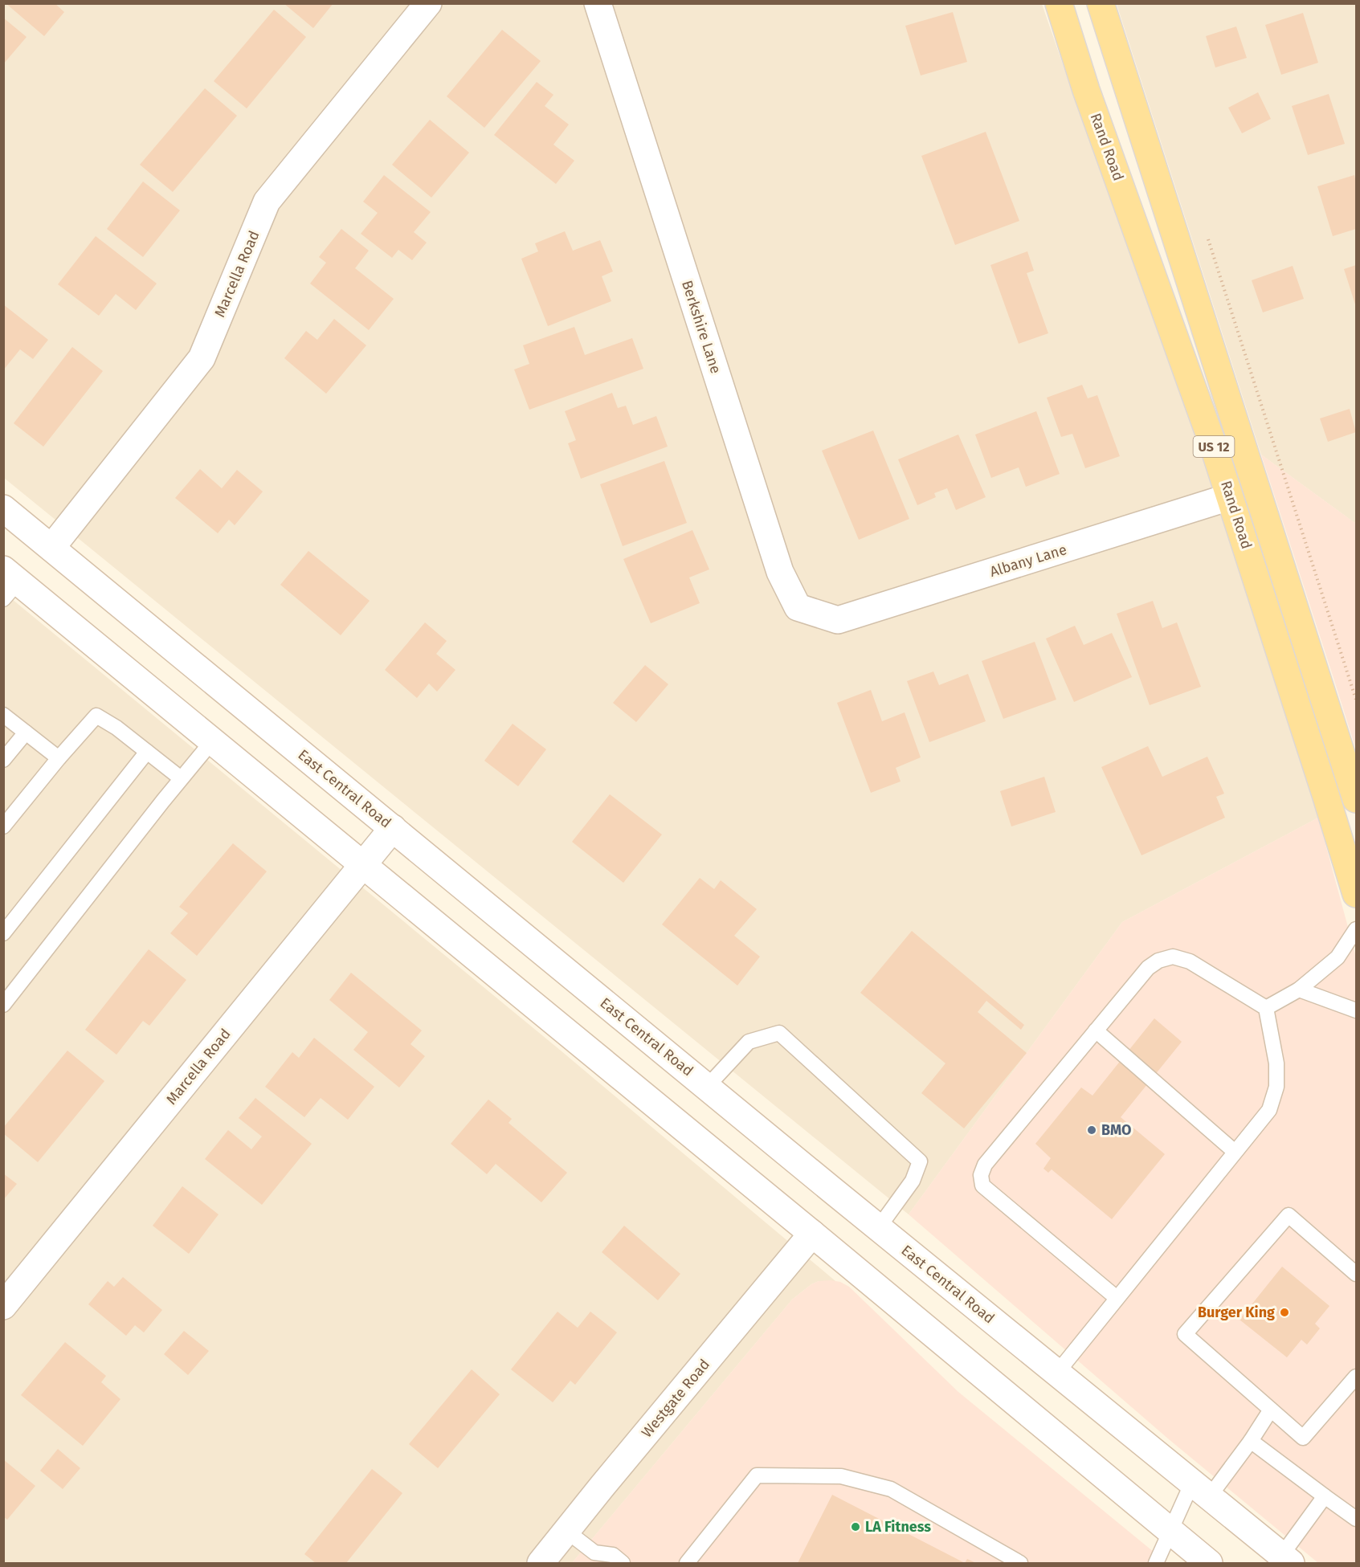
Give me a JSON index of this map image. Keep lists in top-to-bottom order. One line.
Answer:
{"streets":{"main road":["Rand Road","Marcella Road","Berkshire Lane","US 12","Albany Lane","East Central Road","Westgate Road"]},"crossings":[["Marcella Road","East Central Road"],["Berkshire Lane","Albany Lane"]],"places":["BMO","Burger King","LA Fitness"]}
